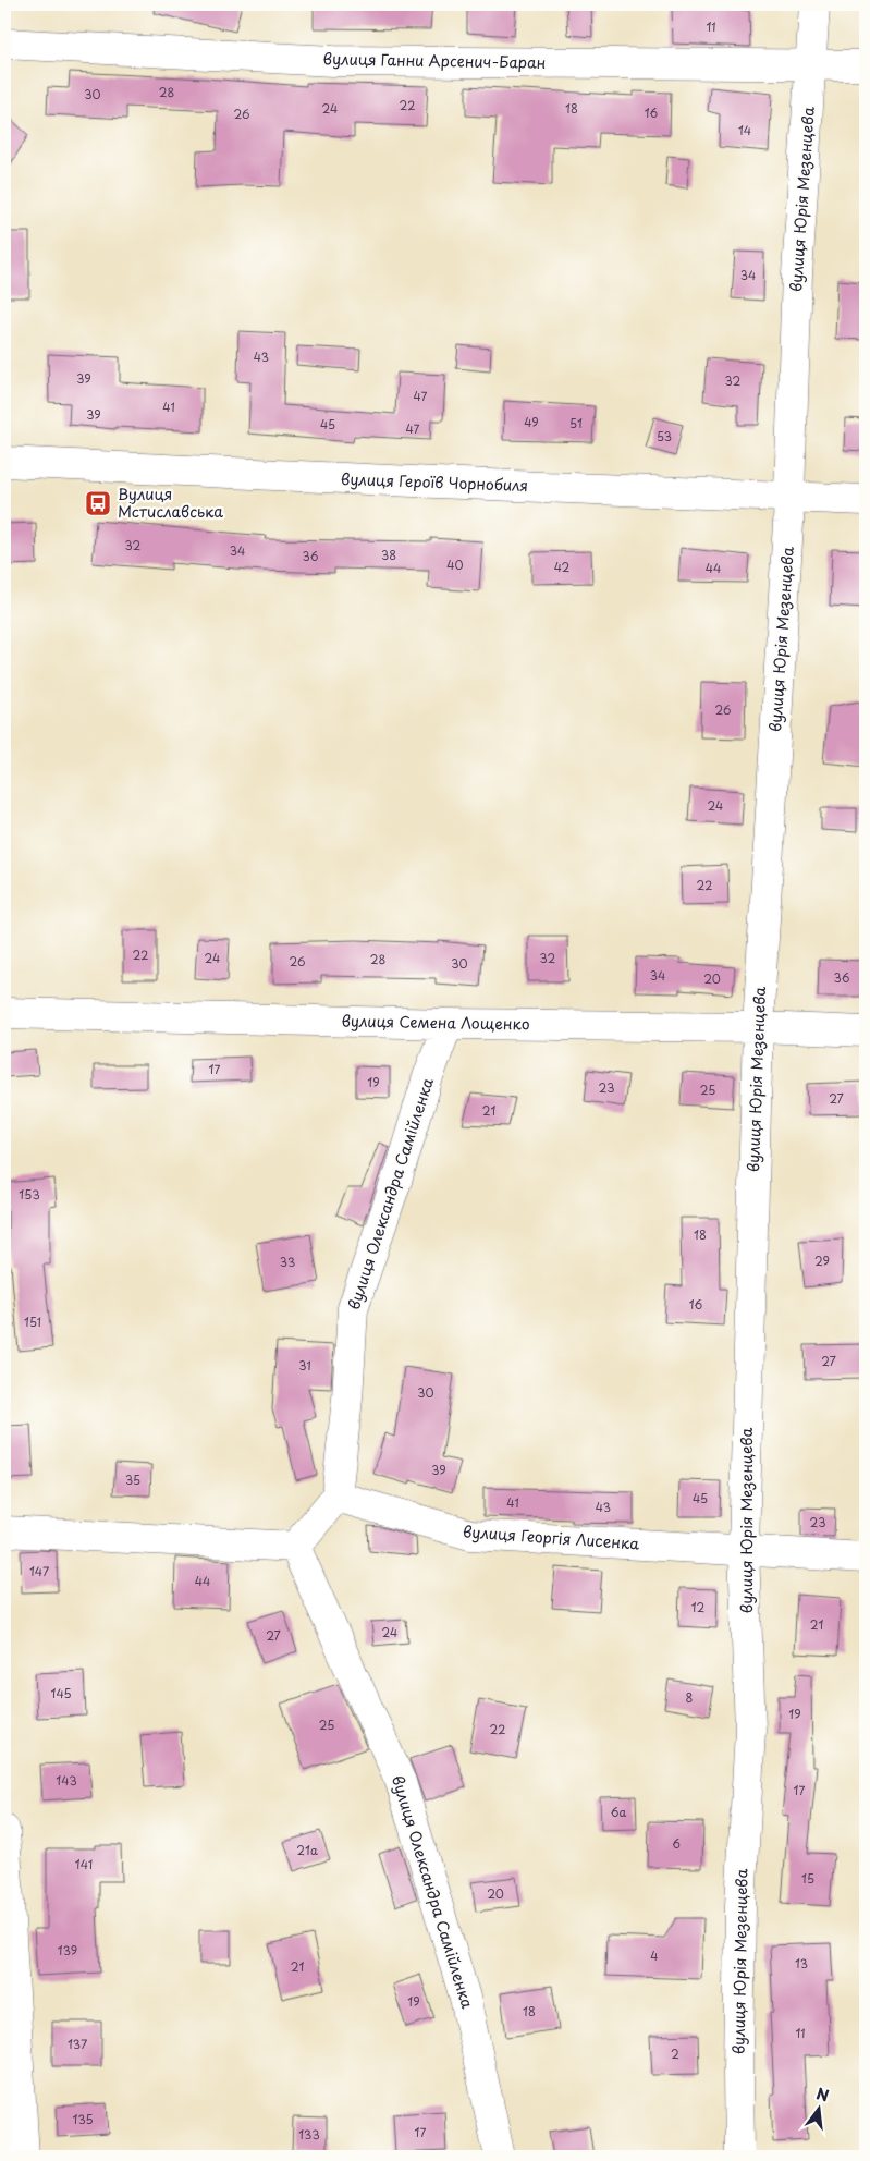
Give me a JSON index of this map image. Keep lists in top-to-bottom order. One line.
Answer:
{"streets":{"street":["вулиця Ганни Арсенич-Баран","вулиця Юрія Мезенцева","вулиця Героїв Чорнобиля","вулиця Семена Лощенко","вулиця Олександра Самійленка","вулиця Георгія Лисенка"]},"crossings":[["вулиця Ганни Арсенич-Баран","вулиця Юрія Мезенцева"],["вулиця Юрія Мезенцева","вулиця Героїв Чорнобиля"],["вулиця Юрія Мезенцева","вулиця Семена Лощенко"],["вулиця Юрія Мезенцева","вулиця Георгія Лисенка"],["вулиця Семена Лощенко","вулиця Олександра Самійленка"],["вулиця Олександра Самійленка","вулиця Георгія Лисенка"]],"places":{"bus stop":["Вулиця Мстиславська"]},"house_numbers":["11","28","30","22","24","18","16","26","14","34","43","39","32","47","41","39","49","51","45","47","53","32","34","38","36","40","42","44","26","24","22","22","24","32","28","26","30","34","36","20","17","19","23","25","27","21","153","18","29","33","16","151","27","31","30","39","35","45","41","43","23","147","44","12","21","24","27","145","8","19","25","22","143","17","6а","6","21а","141","15","20","139","4","13","21","19","18","11","137","2","135","17","133"],"north":"top"}
